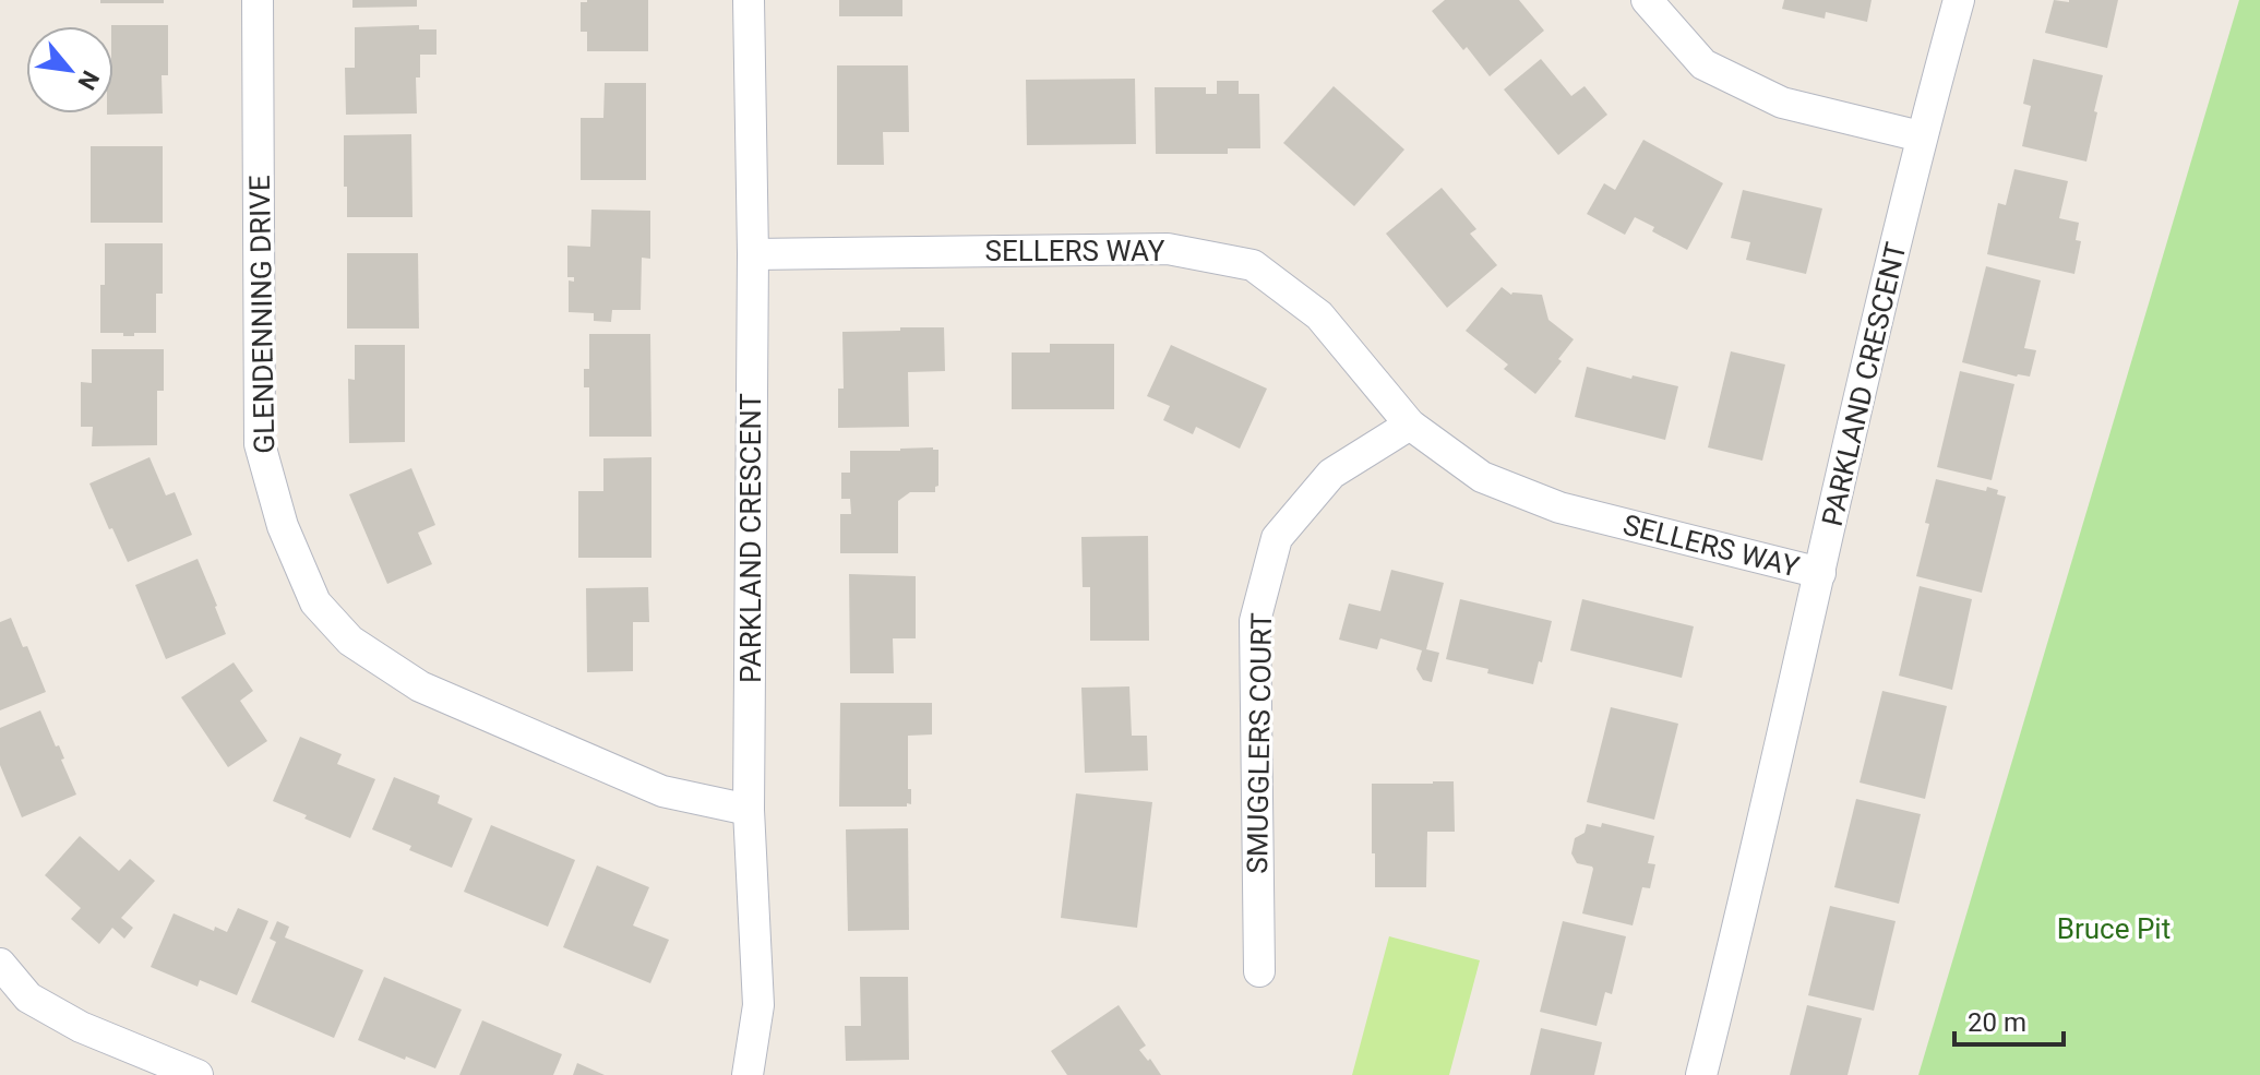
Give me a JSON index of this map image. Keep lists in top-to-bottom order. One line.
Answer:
{"streets":{"street":["SELLERS WAY","GLENDENNING DRIVE","PARKLAND CRESCENT","SMUGGLERS COURT"]},"crossings":[["SELLERS WAY","PARKLAND CRESCENT"],["SELLERS WAY","SMUGGLERS COURT"],["GLENDENNING DRIVE","PARKLAND CRESCENT"]],"parks":["Bruce Pit"],"scale_bar":"20 m","north":"bottom right"}
